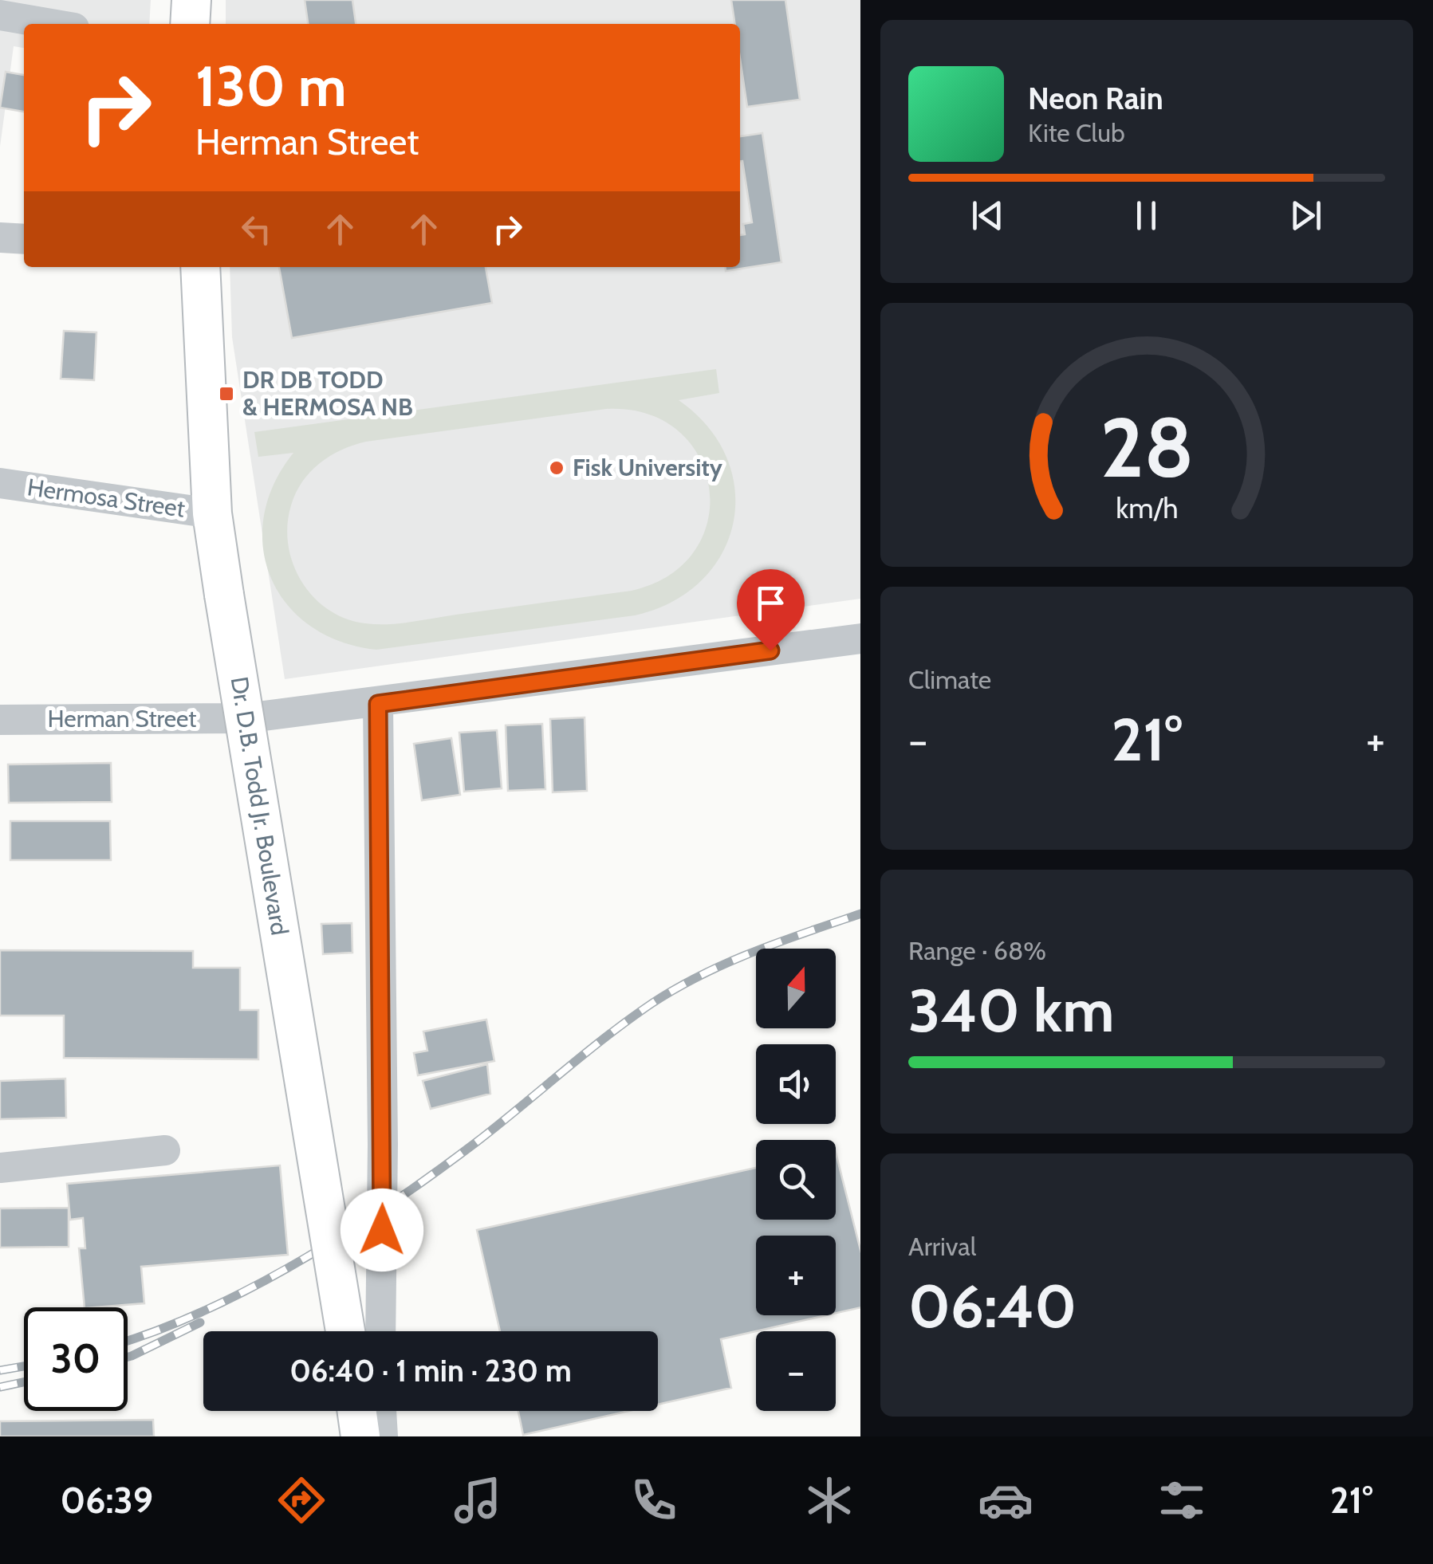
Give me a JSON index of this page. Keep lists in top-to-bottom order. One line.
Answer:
{"streets":{"main road":["Dr. D.B. Todd Jr. Boulevard"],"street":["Hermosa Street","Herman Street"]},"crossings":[["Hermosa Street","Dr. D.B. Todd Jr. Boulevard"]],"places":{"transit":["DR DB TODD & HERMOSA NB"],"other":["Fisk University"]},"north":"top","page":{"turn":["130 m","Herman Street"],"song":["Neon Rain","Kite Club"],"tile":["Climate",["Range · 68%","340 km"],["Arrival","06:40"]],"heat":["−","21°","+"],"map_buttons":["+","−"],"limit":"30","trip":"06:40 · 1 min · 230 m","tabs":["06:39","21°"],"gauge":["28","km/h"]}}
